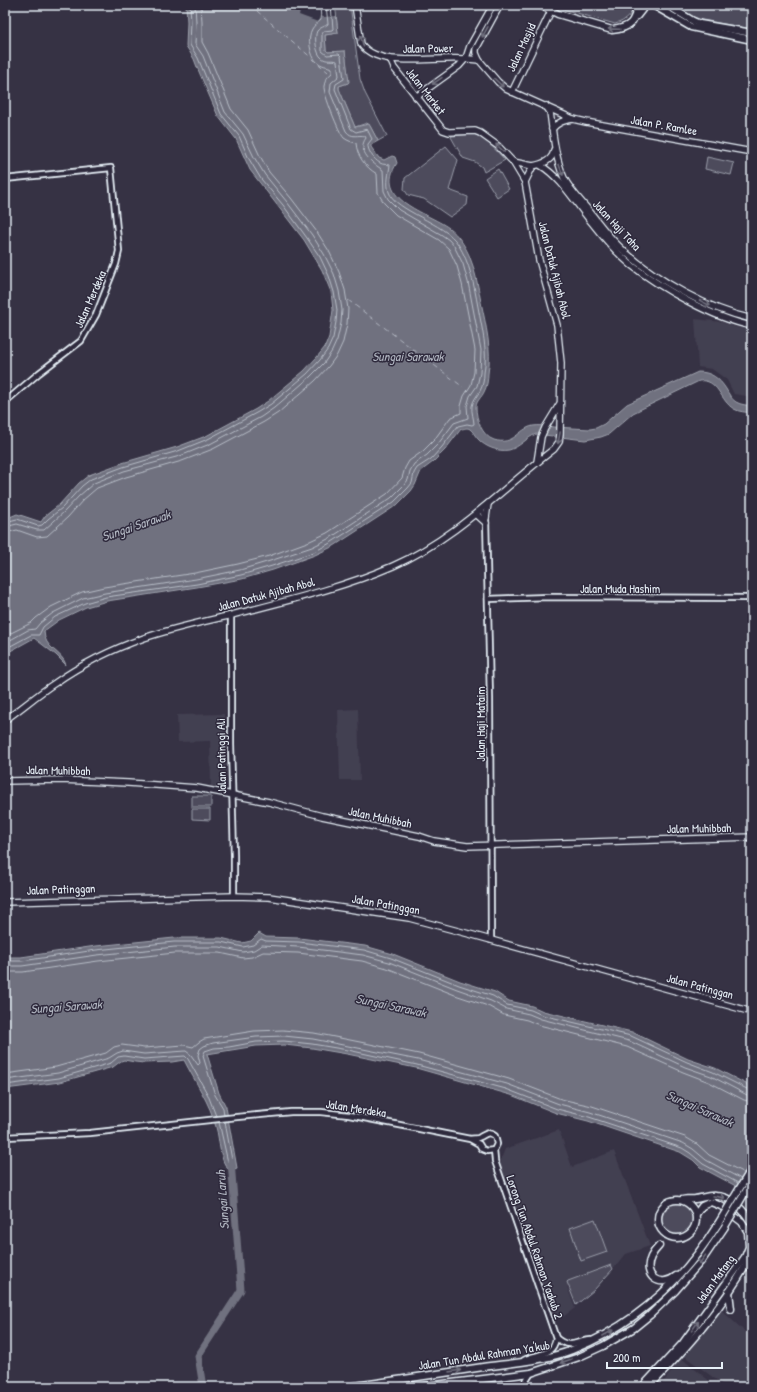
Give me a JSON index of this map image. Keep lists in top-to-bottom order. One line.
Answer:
{"streets":{"main road":["Jalan Masjid","Jalan Power","Jalan Market","Jalan P. Ramlee","Jalan Haji Taha","Jalan Datuk Ajibah Abol","Jalan Muhibbah","Jalan Patinggan","Jalan Matang","Jalan Tun Abdul Rahman Ya'kub"],"street":["Jalan Merdeka","Jalan Muda Hashim","Jalan Haji Mataim","Jalan Patinggi Ali","Lorong Tun Abdul Rahman Yaakub 2"]},"crossings":[["Jalan Masjid","Jalan P. Ramlee"],["Jalan Power","Jalan Market"],["Jalan Power","Jalan P. Ramlee"],["Jalan Market","Jalan Datuk Ajibah Abol"],["Jalan P. Ramlee","Jalan Haji Taha"],["Jalan Datuk Ajibah Abol","Jalan Patinggi Ali"],["Jalan Muda Hashim","Jalan Haji Mataim"],["Jalan Haji Mataim","Jalan Muhibbah"],["Jalan Haji Mataim","Jalan Patinggan"],["Jalan Patinggi Ali","Jalan Muhibbah"],["Jalan Patinggi Ali","Jalan Patinggan"]],"one_way":["Jalan Power","Jalan Market"],"water":["Sungai Sarawak","Sungai Laruh"],"scale_bar":"200 m"}
